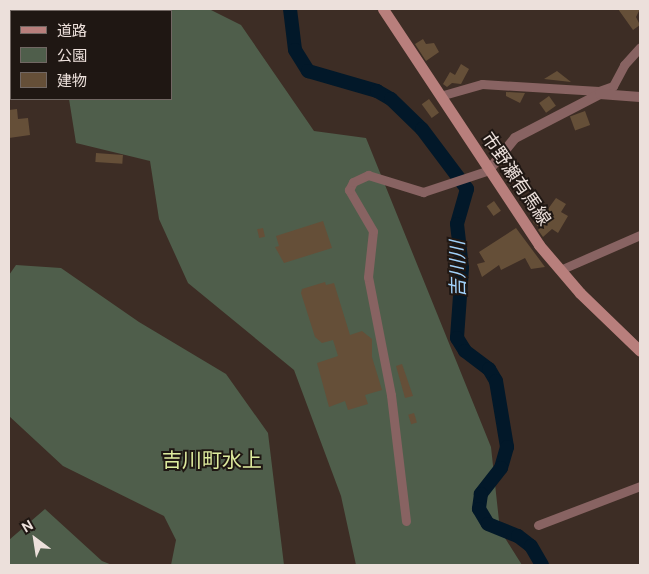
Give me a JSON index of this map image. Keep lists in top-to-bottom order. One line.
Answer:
{"streets":{"main road":["市野瀬有馬線"]},"districts":["吉川町水上"],"water":["吉川川"],"legend":["道路","公園","建物"],"north":"top left"}
